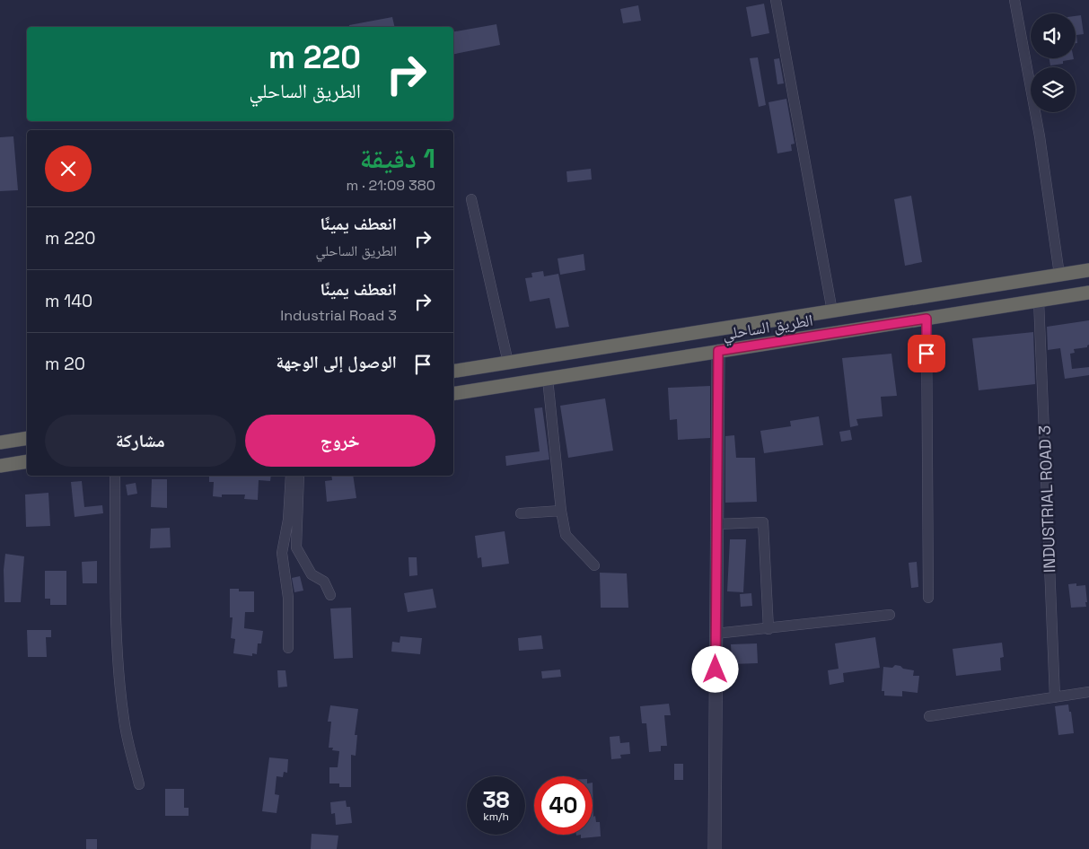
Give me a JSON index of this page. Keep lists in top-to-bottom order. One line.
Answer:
{"streets":{"highway":["الطريق الساحلي"],"street":["INDUSTRIAL ROAD 3"]},"crossings":[["الطريق الساحلي","INDUSTRIAL ROAD 3"]],"page":{"turn":["220 m","الطريق الساحلي"],"heading":["1 دقيقة","380 m · 21:09"],"list":[{"name":"انعطف يمينًا","note":"الطريق الساحلي","value":"220 m"},{"name":"انعطف يمينًا","note":"Industrial Road 3","value":"140 m"},{"name":"الوصول إلى الوجهة","value":"20 m"}],"buttons":["خروج","مشاركة"],"speed":"38 km/h","limit":"40"}}
